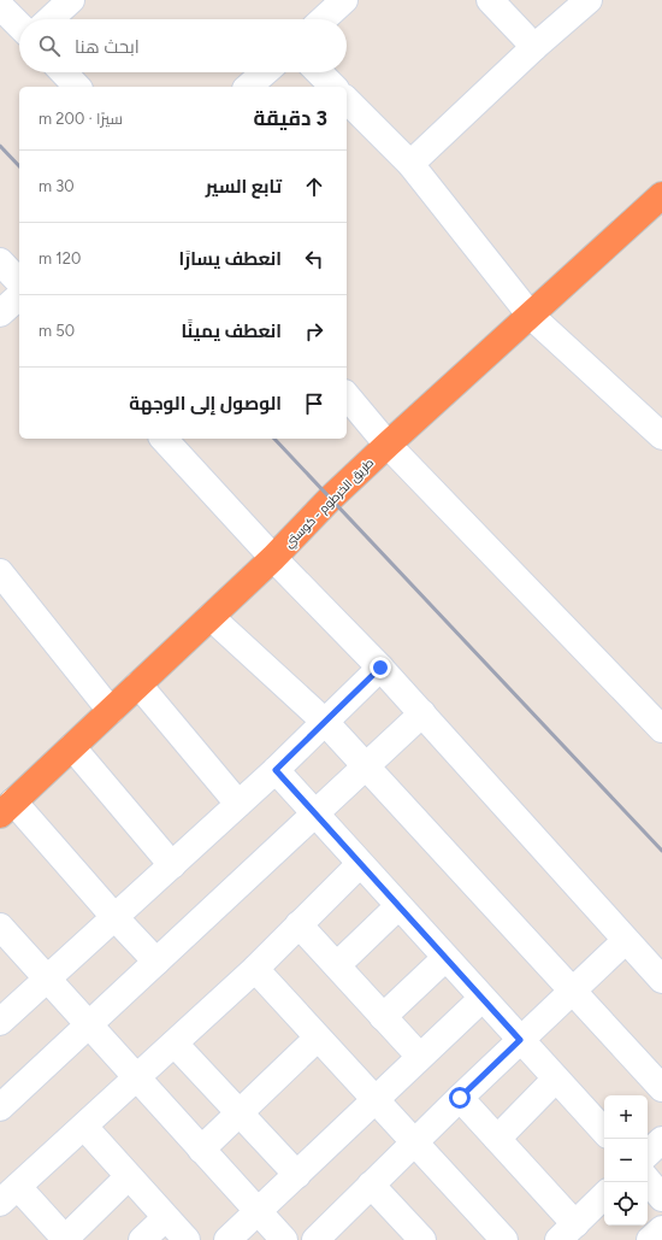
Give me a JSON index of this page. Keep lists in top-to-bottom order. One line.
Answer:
{"streets":{"highway":["طريق الخرطوم - كوستي"]},"page":{"search":"ابحث هنا","heading":["3 دقيقة","سيرًا · 200 m"],"list":[["تابع السير","30 m"],["انعطف يسارًا","120 m"],["انعطف يمينًا","50 m"],"الوصول إلى الوجهة"],"map_buttons":["+","−"]}}
